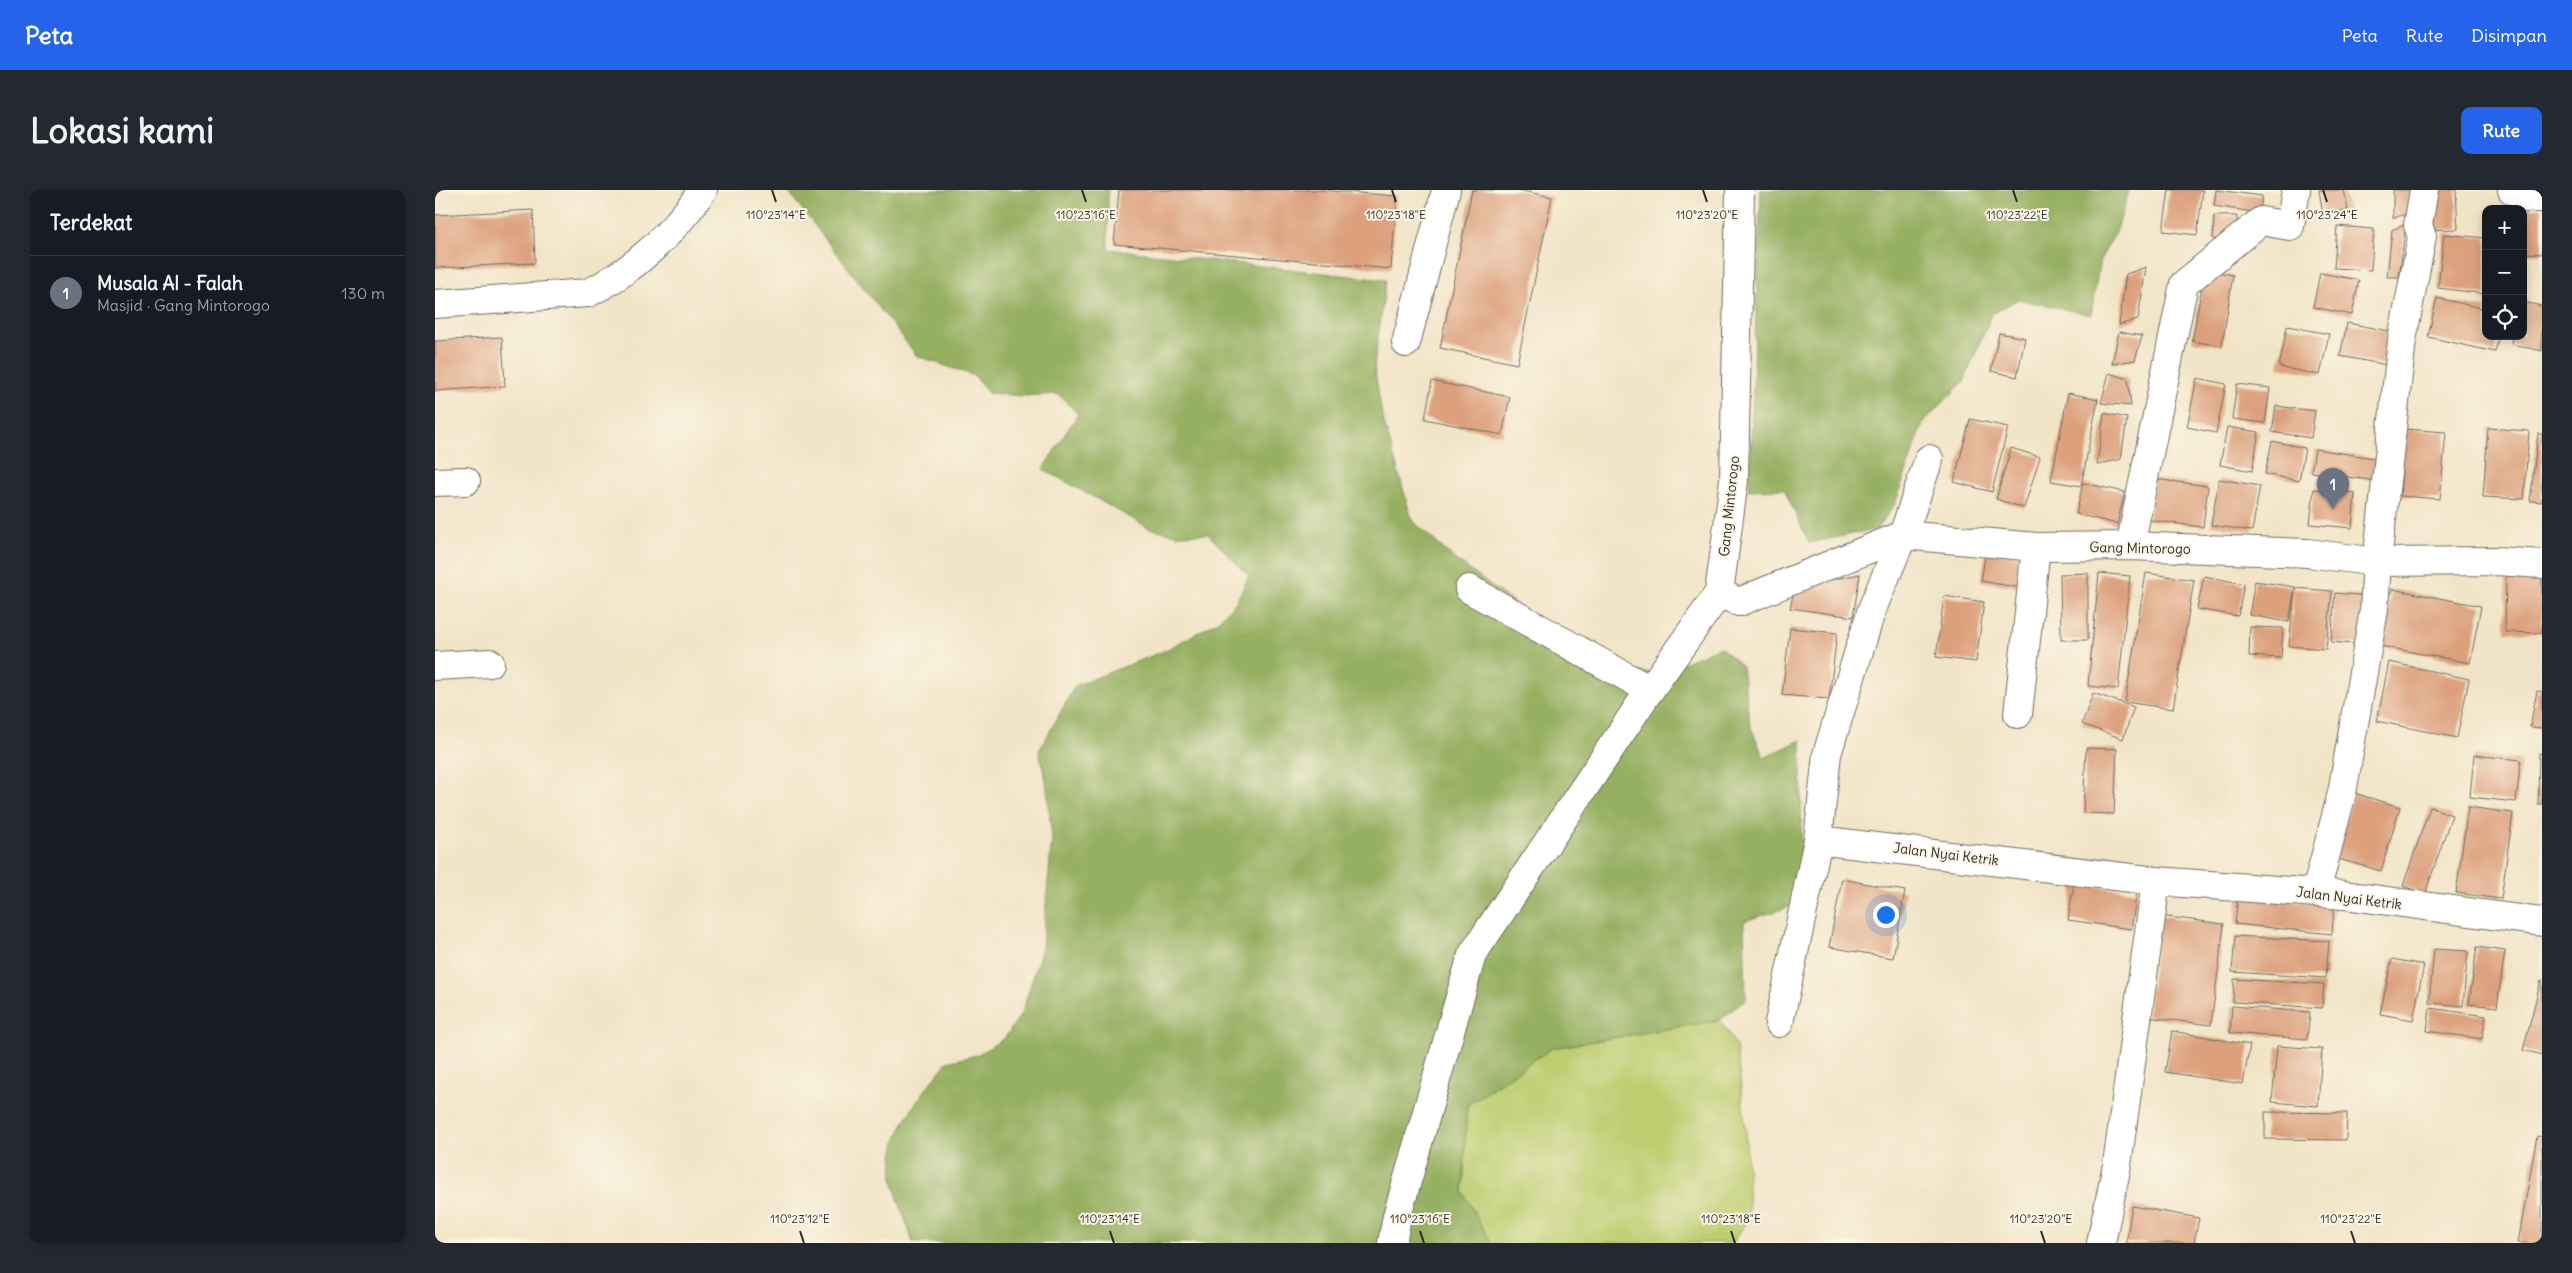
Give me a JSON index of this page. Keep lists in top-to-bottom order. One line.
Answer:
{"streets":{"street":["Gang Mintorogo","Jalan Nyai Ketrik"]},"page":{"header":"Peta","nav":["Peta","Rute","Disimpan"],"buttons":"Rute","title":"Lokasi kami","heading":"Terdekat","map_buttons":["+","−"],"list":[{"mark":"1","name":"Musala Al - Falah","note":"Masjid · Gang Mintorogo","value":"130 m"}],"pins":"1"},"coordinates":["110°23'14\"E","110°23'16\"E","110°23'18\"E","110°23'20\"E","110°23'22\"E","110°23'24\"E","110°23'12\"E"]}
